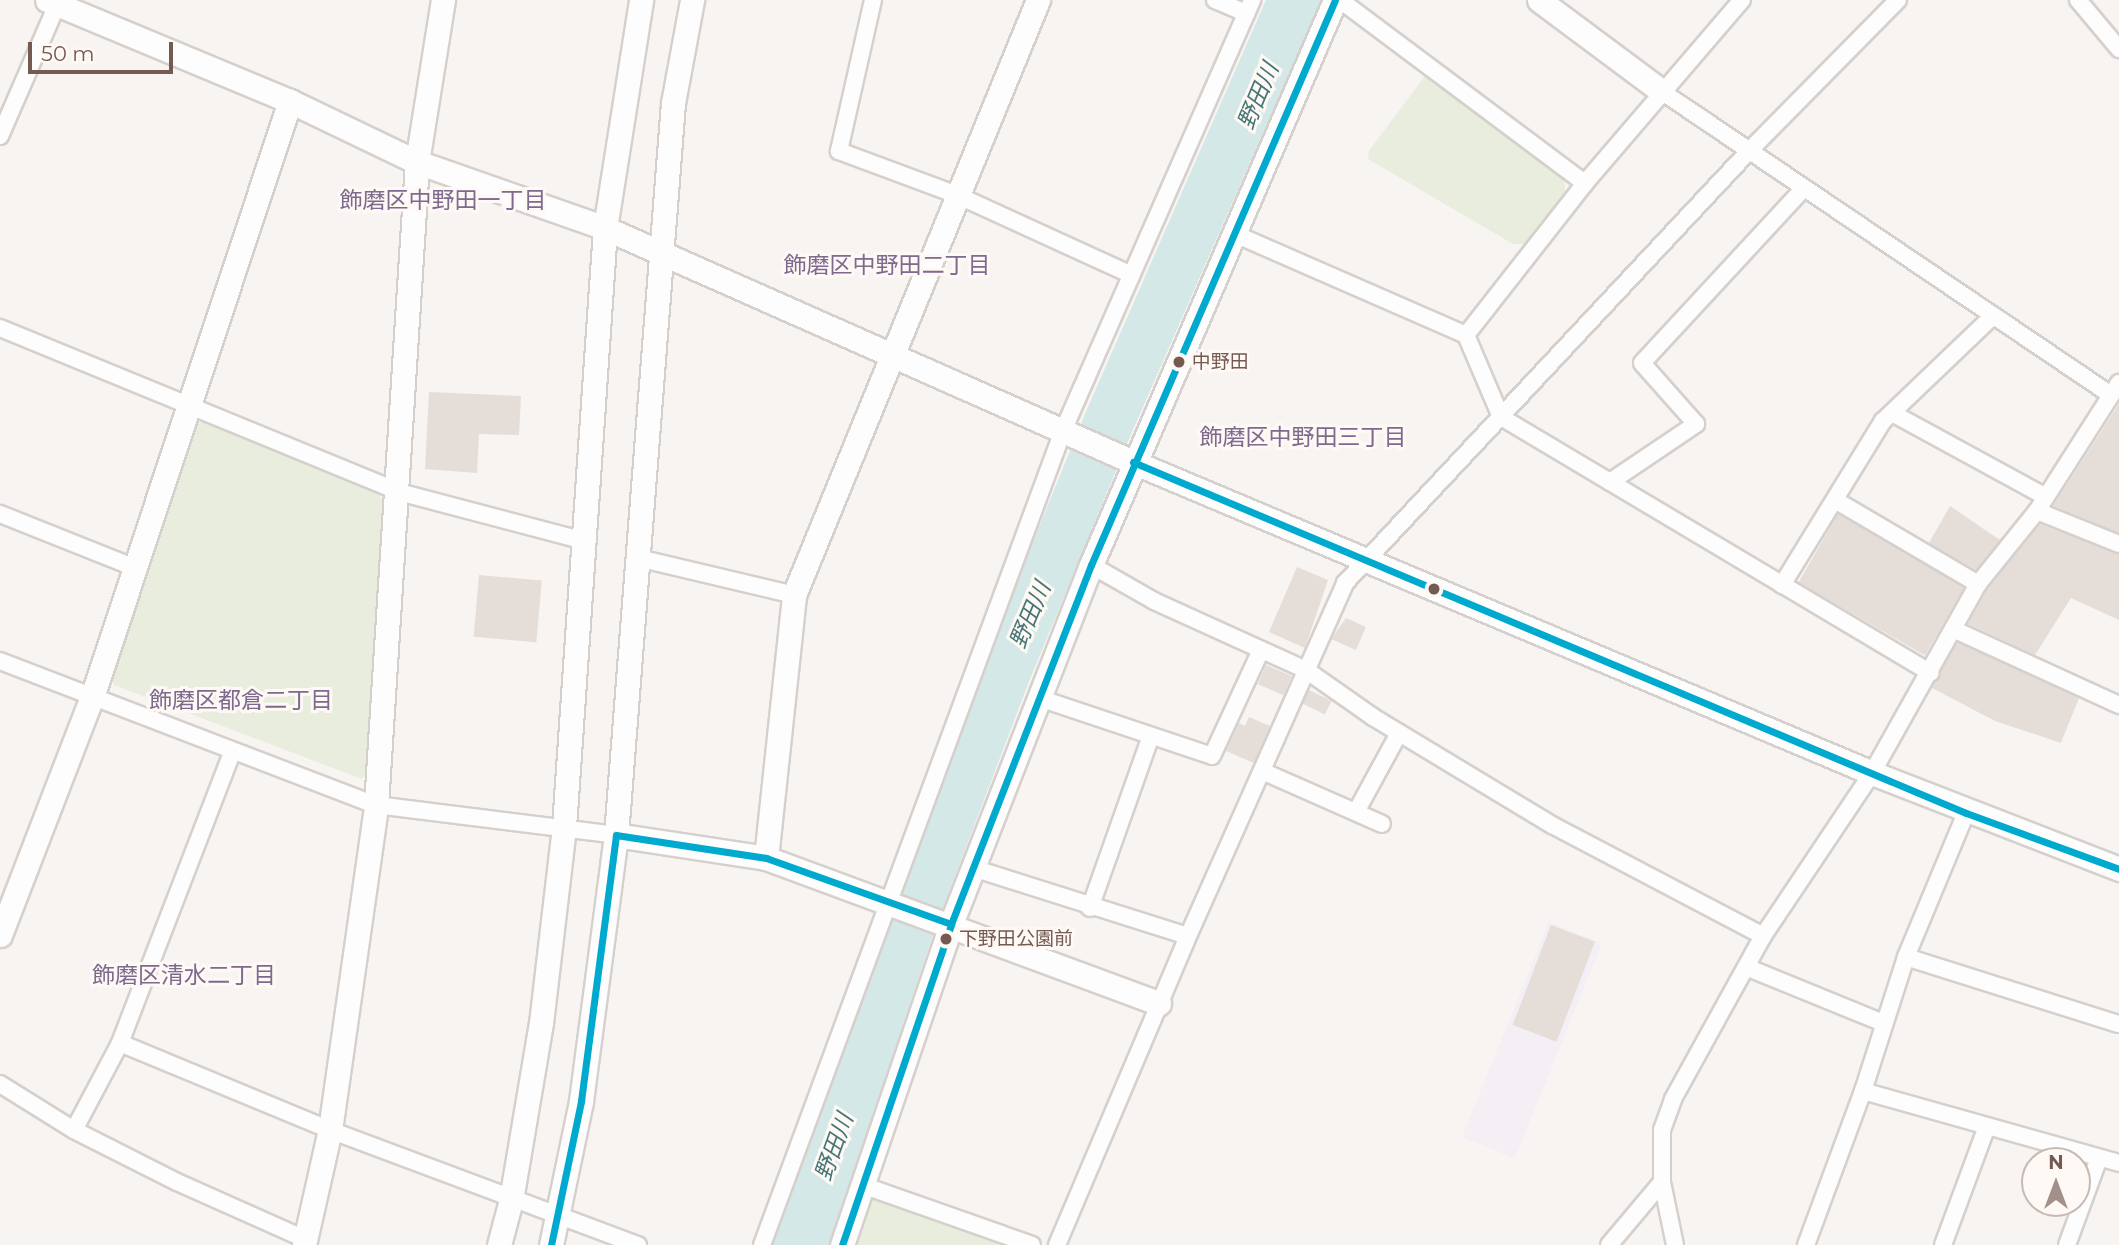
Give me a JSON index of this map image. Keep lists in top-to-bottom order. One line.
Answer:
{"districts":["飾磨区中野田一丁目","飾磨区中野田二丁目","飾磨区中野田三丁目","飾磨区都倉二丁目","飾磨区清水二丁目"],"water":["野田川"],"places":["中野田","下野田公園前"],"scale_bar":"50 m","north":"top"}
